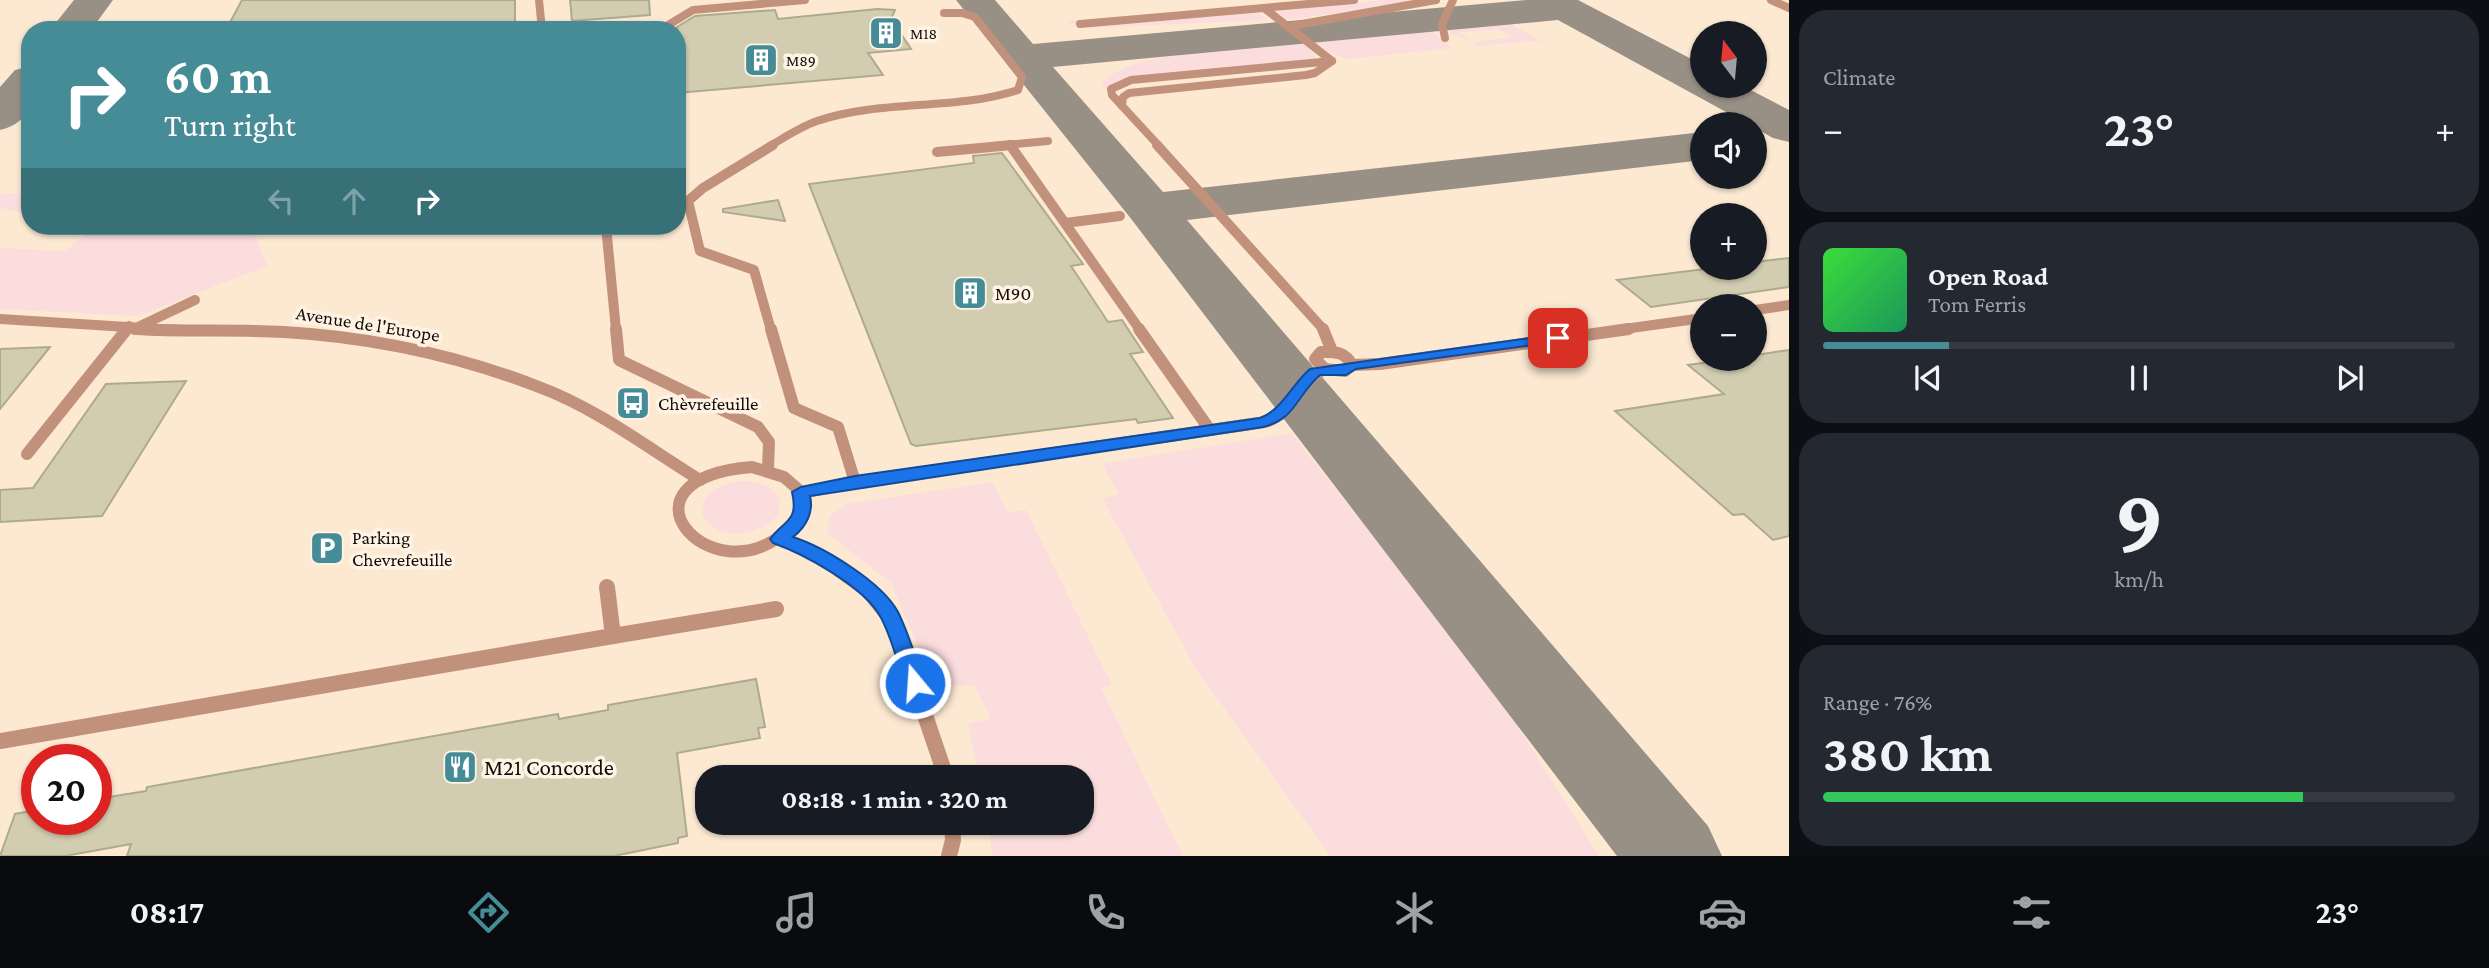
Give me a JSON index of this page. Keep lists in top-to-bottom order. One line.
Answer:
{"streets":{"lane":["Avenue de l'Europe"]},"places":{"building":["M18","M89","M90"],"bus stop":["Chèvrefeuille"],"parking":["Parking Chevrefeuille"],"restaurant":["M21 Concorde"]},"north":"top","page":{"tile":["Climate",["9","km/h"],["Range · 76%","380 km"]],"map_buttons":["+","−"],"turn":["60 m","Turn right"],"heat":["−","23°","+"],"song":["Open Road","Tom Ferris"],"limit":"20","trip":"08:18 · 1 min · 320 m","tabs":["08:17","23°"]}}
